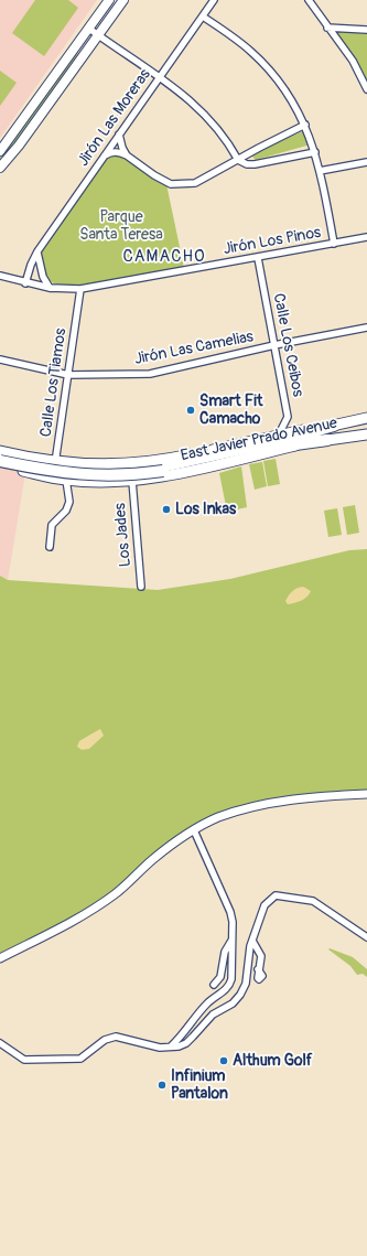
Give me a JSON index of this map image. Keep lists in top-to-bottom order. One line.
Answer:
{"streets":{"main road":["East Javier Prado Avenue"],"street":["Jirón Las Moreras","Jirón Los Pinos","Calle Los Ceibos","Jirón Las Camelias","Calle Los Tiamos","Los Jades"]},"crossings":[["Jirón Las Moreras","Jirón Los Pinos"],["Jirón Los Pinos","Calle Los Ceibos"],["Jirón Los Pinos","Calle Los Tiamos"],["Calle Los Ceibos","Jirón Las Camelias"],["Calle Los Ceibos","East Javier Prado Avenue"],["Jirón Las Camelias","Calle Los Tiamos"],["Calle Los Tiamos","East Javier Prado Avenue"],["East Javier Prado Avenue","Los Jades"]],"districts":["CAMACHO"],"parks":["Parque Santa Teresa"],"places":["Smart Fit Camacho","Los Inkas","Althum Golf","Infinium Pantalon"]}
